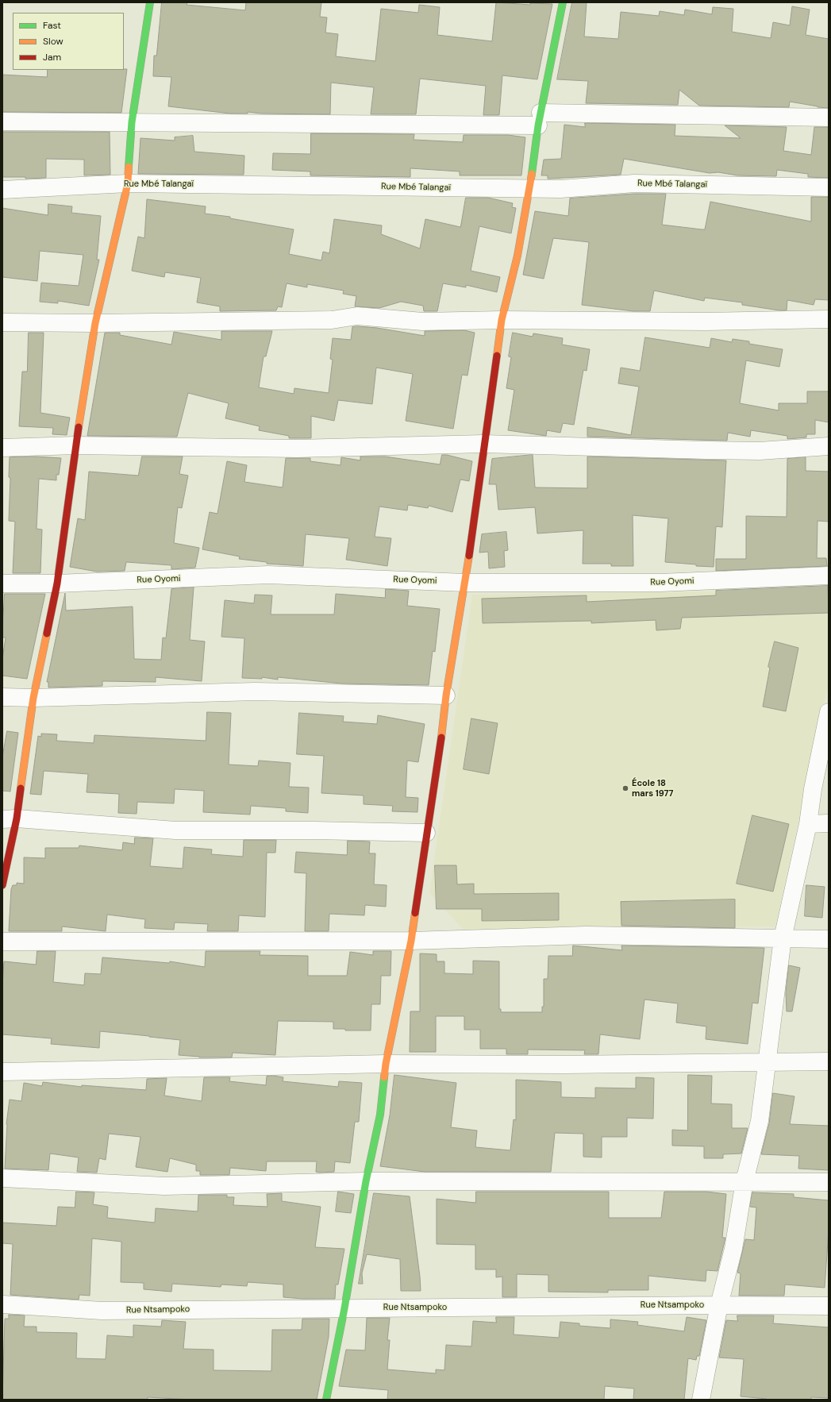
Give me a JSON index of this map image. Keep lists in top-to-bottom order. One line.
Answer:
{"streets":{"street":["Rue Mbé Talangaï","Rue Oyomi","Rue Ntsampoko"]},"places":["École 18 mars 1977"],"legend":["Fast","Slow","Jam"]}
